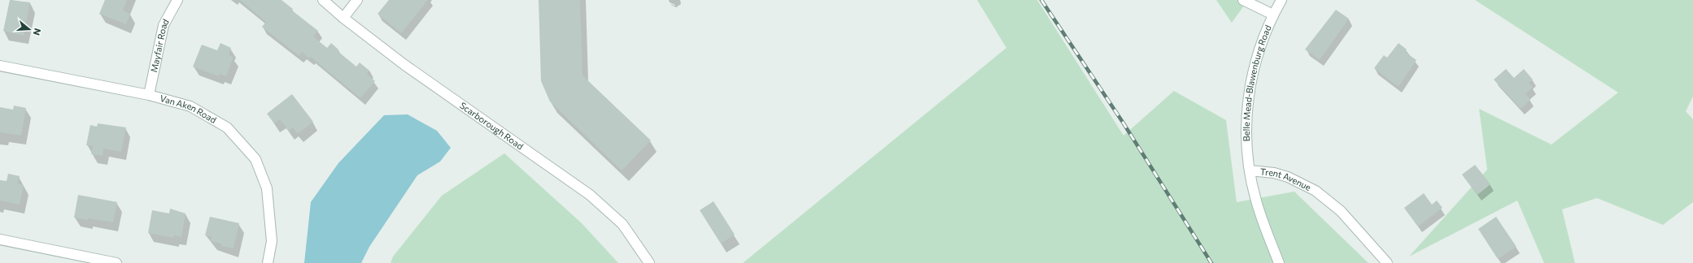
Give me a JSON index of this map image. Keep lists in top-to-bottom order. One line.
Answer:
{"streets":{"street":["Mayfair Road","Belle Mead-Blawenburg Road","Van Aken Road","Scarborough Road","Trent Avenue"]},"crossings":[["Mayfair Road","Van Aken Road"],["Belle Mead-Blawenburg Road","Trent Avenue"]],"north":"right"}
